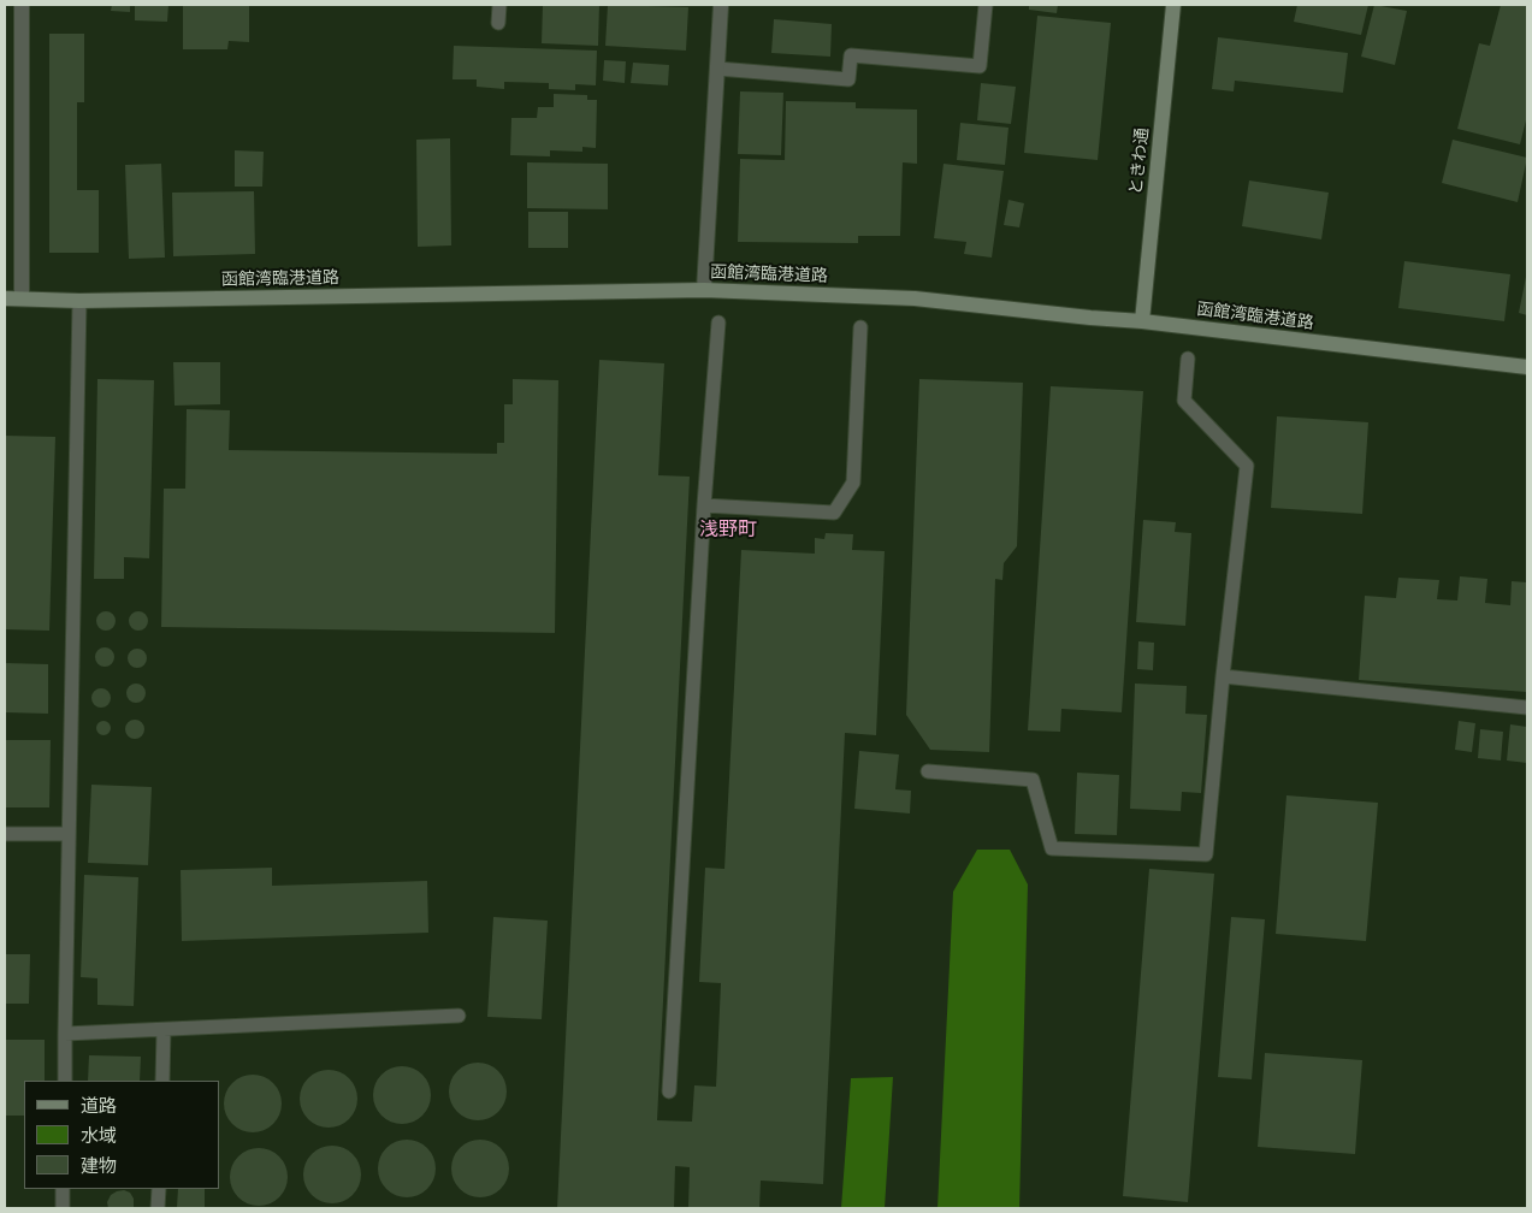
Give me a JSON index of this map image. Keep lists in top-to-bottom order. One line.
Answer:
{"streets":{"street":["ときわ通","函館湾臨港道路"]},"crossings":[["ときわ通","函館湾臨港道路"]],"districts":["浅野町"],"legend":["道路","水域","建物"]}
